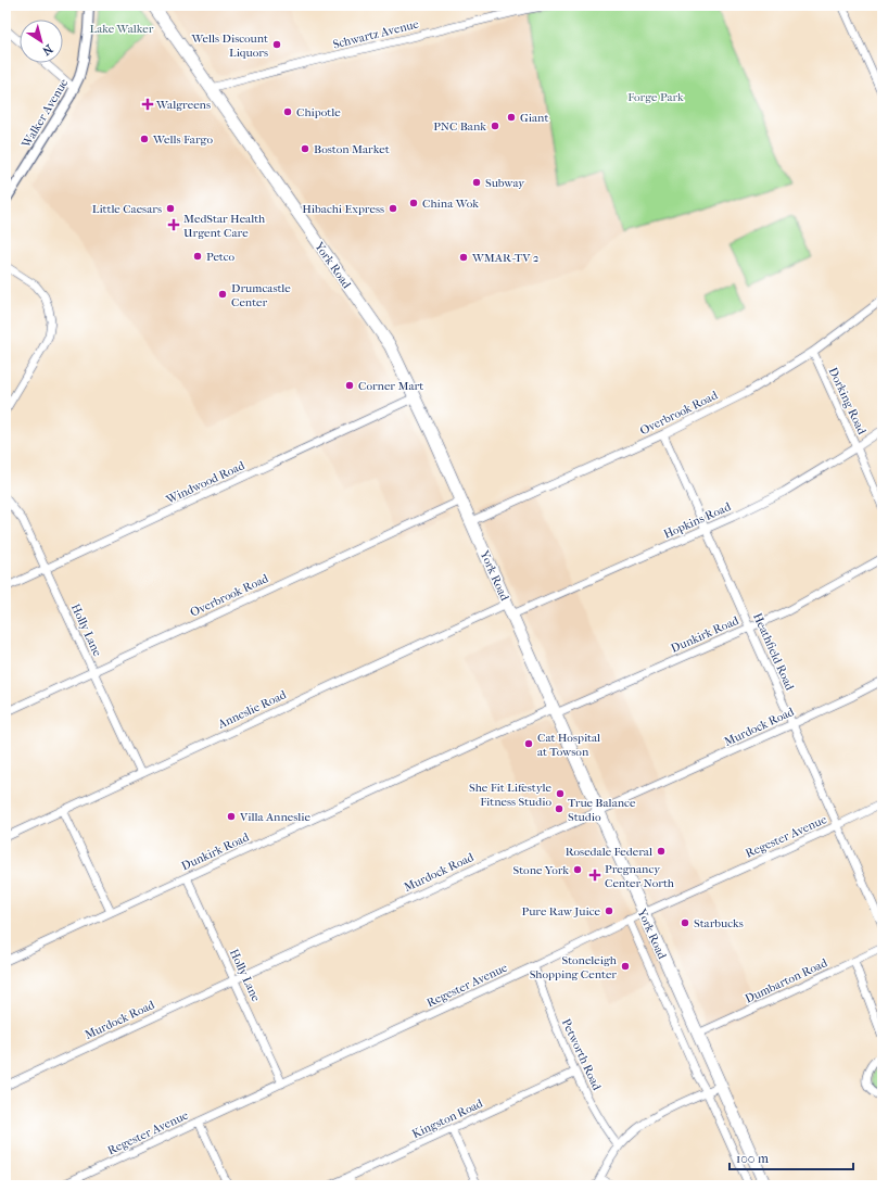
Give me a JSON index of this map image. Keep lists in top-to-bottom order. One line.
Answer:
{"streets":{"main road":["York Road"],"street":["Schwartz Avenue","Walker Avenue","Dorking Road","Overbrook Road","Windwood Road","Hopkins Road","Holly Lane","Dunkirk Road","Heathfield Road","Anneslie Road","Murdock Road","Regester Avenue","Dumbarton Road","Petworth Road","Kingston Road"]},"crossings":[["Schwartz Avenue","York Road"],["York Road","Overbrook Road"],["York Road","Windwood Road"],["York Road","Hopkins Road"],["York Road","Dunkirk Road"],["York Road","Anneslie Road"],["York Road","Murdock Road"],["York Road","Regester Avenue"],["York Road","Dumbarton Road"],["Dorking Road","Overbrook Road"],["Dorking Road","Hopkins Road"],["Overbrook Road","Holly Lane"],["Overbrook Road","Heathfield Road"],["Windwood Road","Holly Lane"],["Hopkins Road","Heathfield Road"],["Hopkins Road","Anneslie Road"],["Holly Lane","Dunkirk Road"],["Holly Lane","Anneslie Road"],["Holly Lane","Murdock Road"],["Holly Lane","Regester Avenue"],["Dunkirk Road","Heathfield Road"],["Heathfield Road","Murdock Road"],["Heathfield Road","Regester Avenue"],["Regester Avenue","Petworth Road"],["Petworth Road","Kingston Road"]],"parks":["Lake Walker","Forge Park"],"places":{"other":["Wells Discount Liquors","Chipotle","Giant","PNC Bank","Wells Fargo","Boston Market","Subway","China Wok","Little Caesars","Hibachi Express","Petco","WMAR-TV 2","Drumcastle Center","Corner Mart","Cat Hospital at Towson","She Fit Lifestyle Fitness Studio","True Balance Studio","Villa Anneslie","Rosedale Federal","Stone York","Pure Raw Juice","Starbucks","Stoneleigh Shopping Center"],"health":["Walgreens","MedStar Health Urgent Care","Pregnancy Center North"]},"scale_bar":"100 m","north":"bottom right"}
